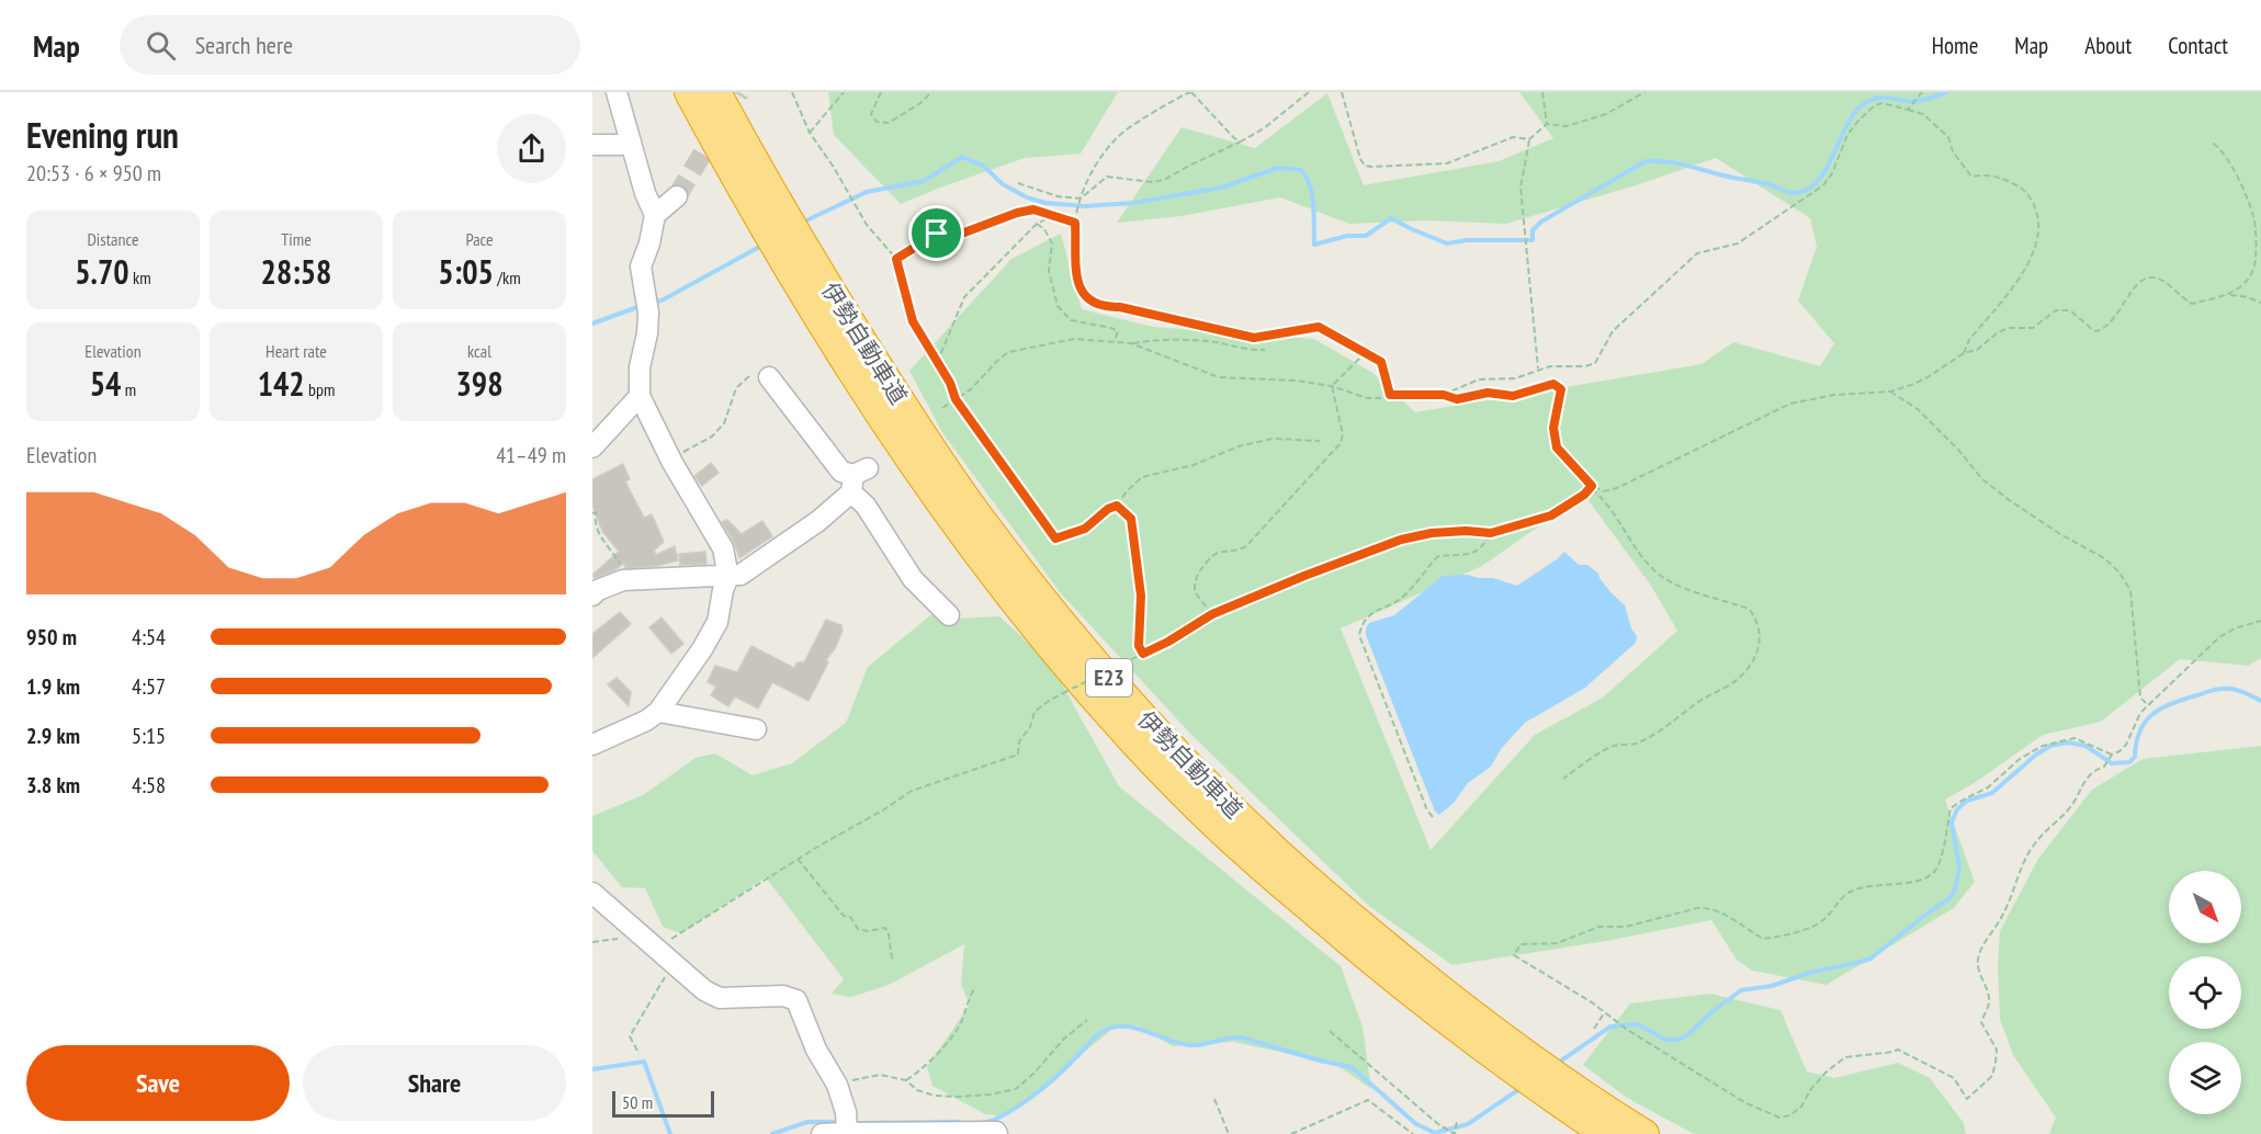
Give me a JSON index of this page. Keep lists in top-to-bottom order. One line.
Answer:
{"streets":{"highway":["伊勢自動車道","E23"]},"scale_bar":"50 m","north":"bottom right","page":{"header":"Map","search":"Search here","nav":["Home","Map","About","Contact"],"heading":["Evening run","20:53 · 6 × 950 m"],"stats":[["Distance","5.70 km"],["Time","28:58"],["Pace","5:05 /km"],["Elevation","54 m"],["Heart rate","142 bpm"],["kcal","398"]],"chart":["Elevation","41–49 m"],"list":[{"name":"950 m","note":"4:54"},{"name":"1.9 km","note":"4:57"},{"name":"2.9 km","note":"5:15"},{"name":"3.8 km","note":"4:58"}],"buttons":["Save","Share"],"scale":"50 m"}}
